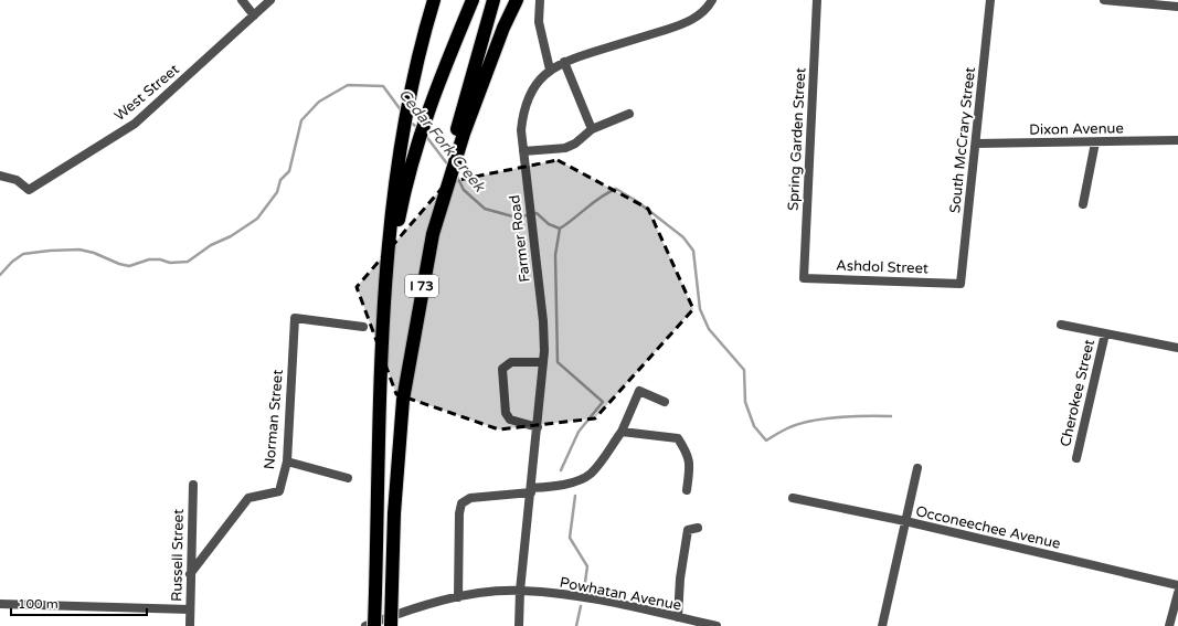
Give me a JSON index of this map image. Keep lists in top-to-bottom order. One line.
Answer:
{"streets":{"highway":["I 73"],"street":["West Street","Dixon Avenue","Spring Garden Street","South McCrary Street","Farmer Road","Ashdol Street","Cherokee Street","Norman Street","Occoneechee Avenue","Russell Street","Powhatan Avenue"]},"crossings":[["Dixon Avenue","South McCrary Street"],["Spring Garden Street","Ashdol Street"],["South McCrary Street","Ashdol Street"],["Farmer Road","Powhatan Avenue"],["Norman Street","Russell Street"]],"water":["Cedar Fork Creek"],"scale_bar":"100 m"}
